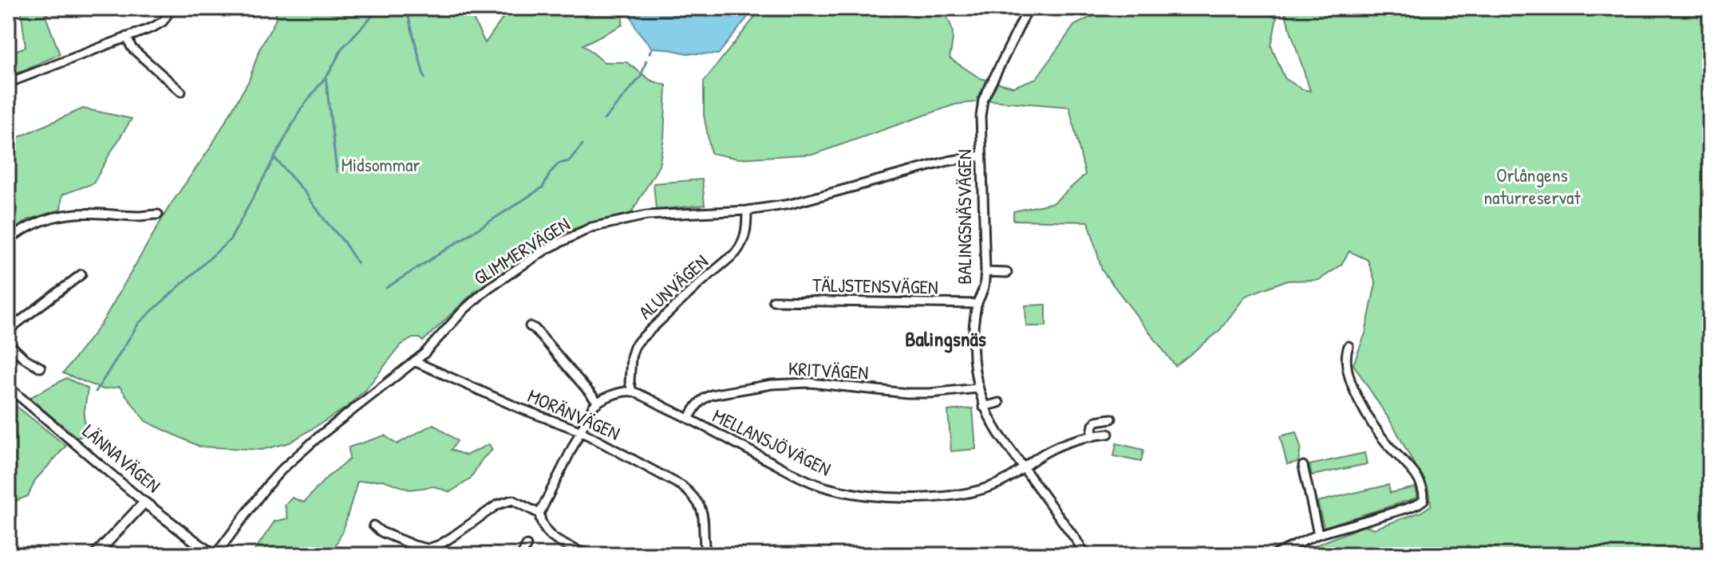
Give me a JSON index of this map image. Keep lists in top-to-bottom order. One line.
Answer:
{"streets":{"main road":["LÄNNAVÄGEN"],"street":["BALINGSNÄSVÄGEN","GLIMMERVÄGEN","TÄLJSTENSVÄGEN","ALUNVÄGEN","KRITVÄGEN","MORÄNVÄGEN","MELLANSJÖVÄGEN"]},"crossings":[["BALINGSNÄSVÄGEN","GLIMMERVÄGEN"],["BALINGSNÄSVÄGEN","TÄLJSTENSVÄGEN"],["BALINGSNÄSVÄGEN","KRITVÄGEN"],["BALINGSNÄSVÄGEN","MELLANSJÖVÄGEN"],["GLIMMERVÄGEN","ALUNVÄGEN"],["GLIMMERVÄGEN","MORÄNVÄGEN"],["GLIMMERVÄGEN","LÄNNAVÄGEN"],["ALUNVÄGEN","MELLANSJÖVÄGEN"],["KRITVÄGEN","MELLANSJÖVÄGEN"]],"districts":["Balingsnäs"],"parks":["Midsommar","Orlångens naturreservat"]}
